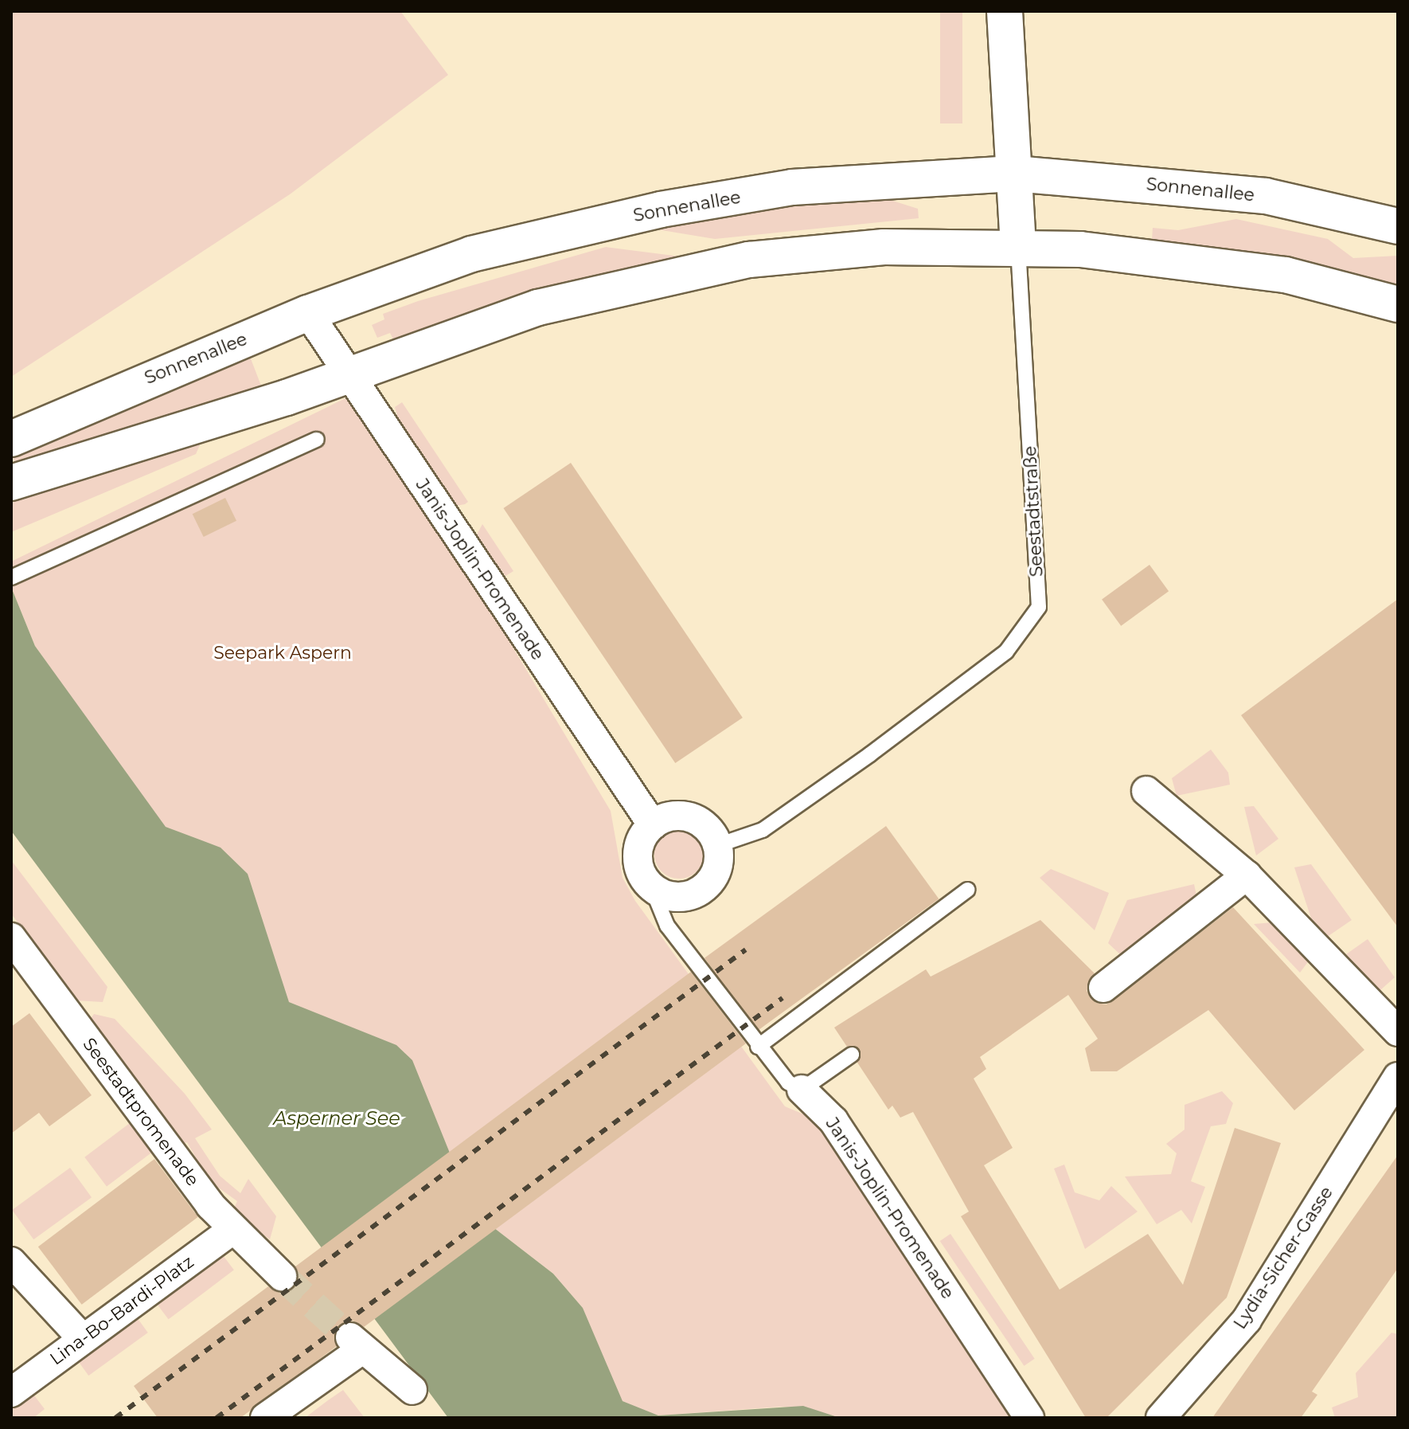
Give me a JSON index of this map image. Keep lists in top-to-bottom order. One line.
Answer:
{"streets":{"street":["Sonnenallee","Seestadtstraße","Janis-Joplin-Promenade","Seestadtpromenade","Lydia-Sicher-Gasse","Lina-Bo-Bardi-Platz"]},"crossings":[["Sonnenallee","Seestadtstraße"],["Sonnenallee","Janis-Joplin-Promenade"],["Seestadtstraße","Janis-Joplin-Promenade"],["Seestadtpromenade","Lina-Bo-Bardi-Platz"]],"water":["Asperner See"],"parks":["Seepark Aspern"]}
